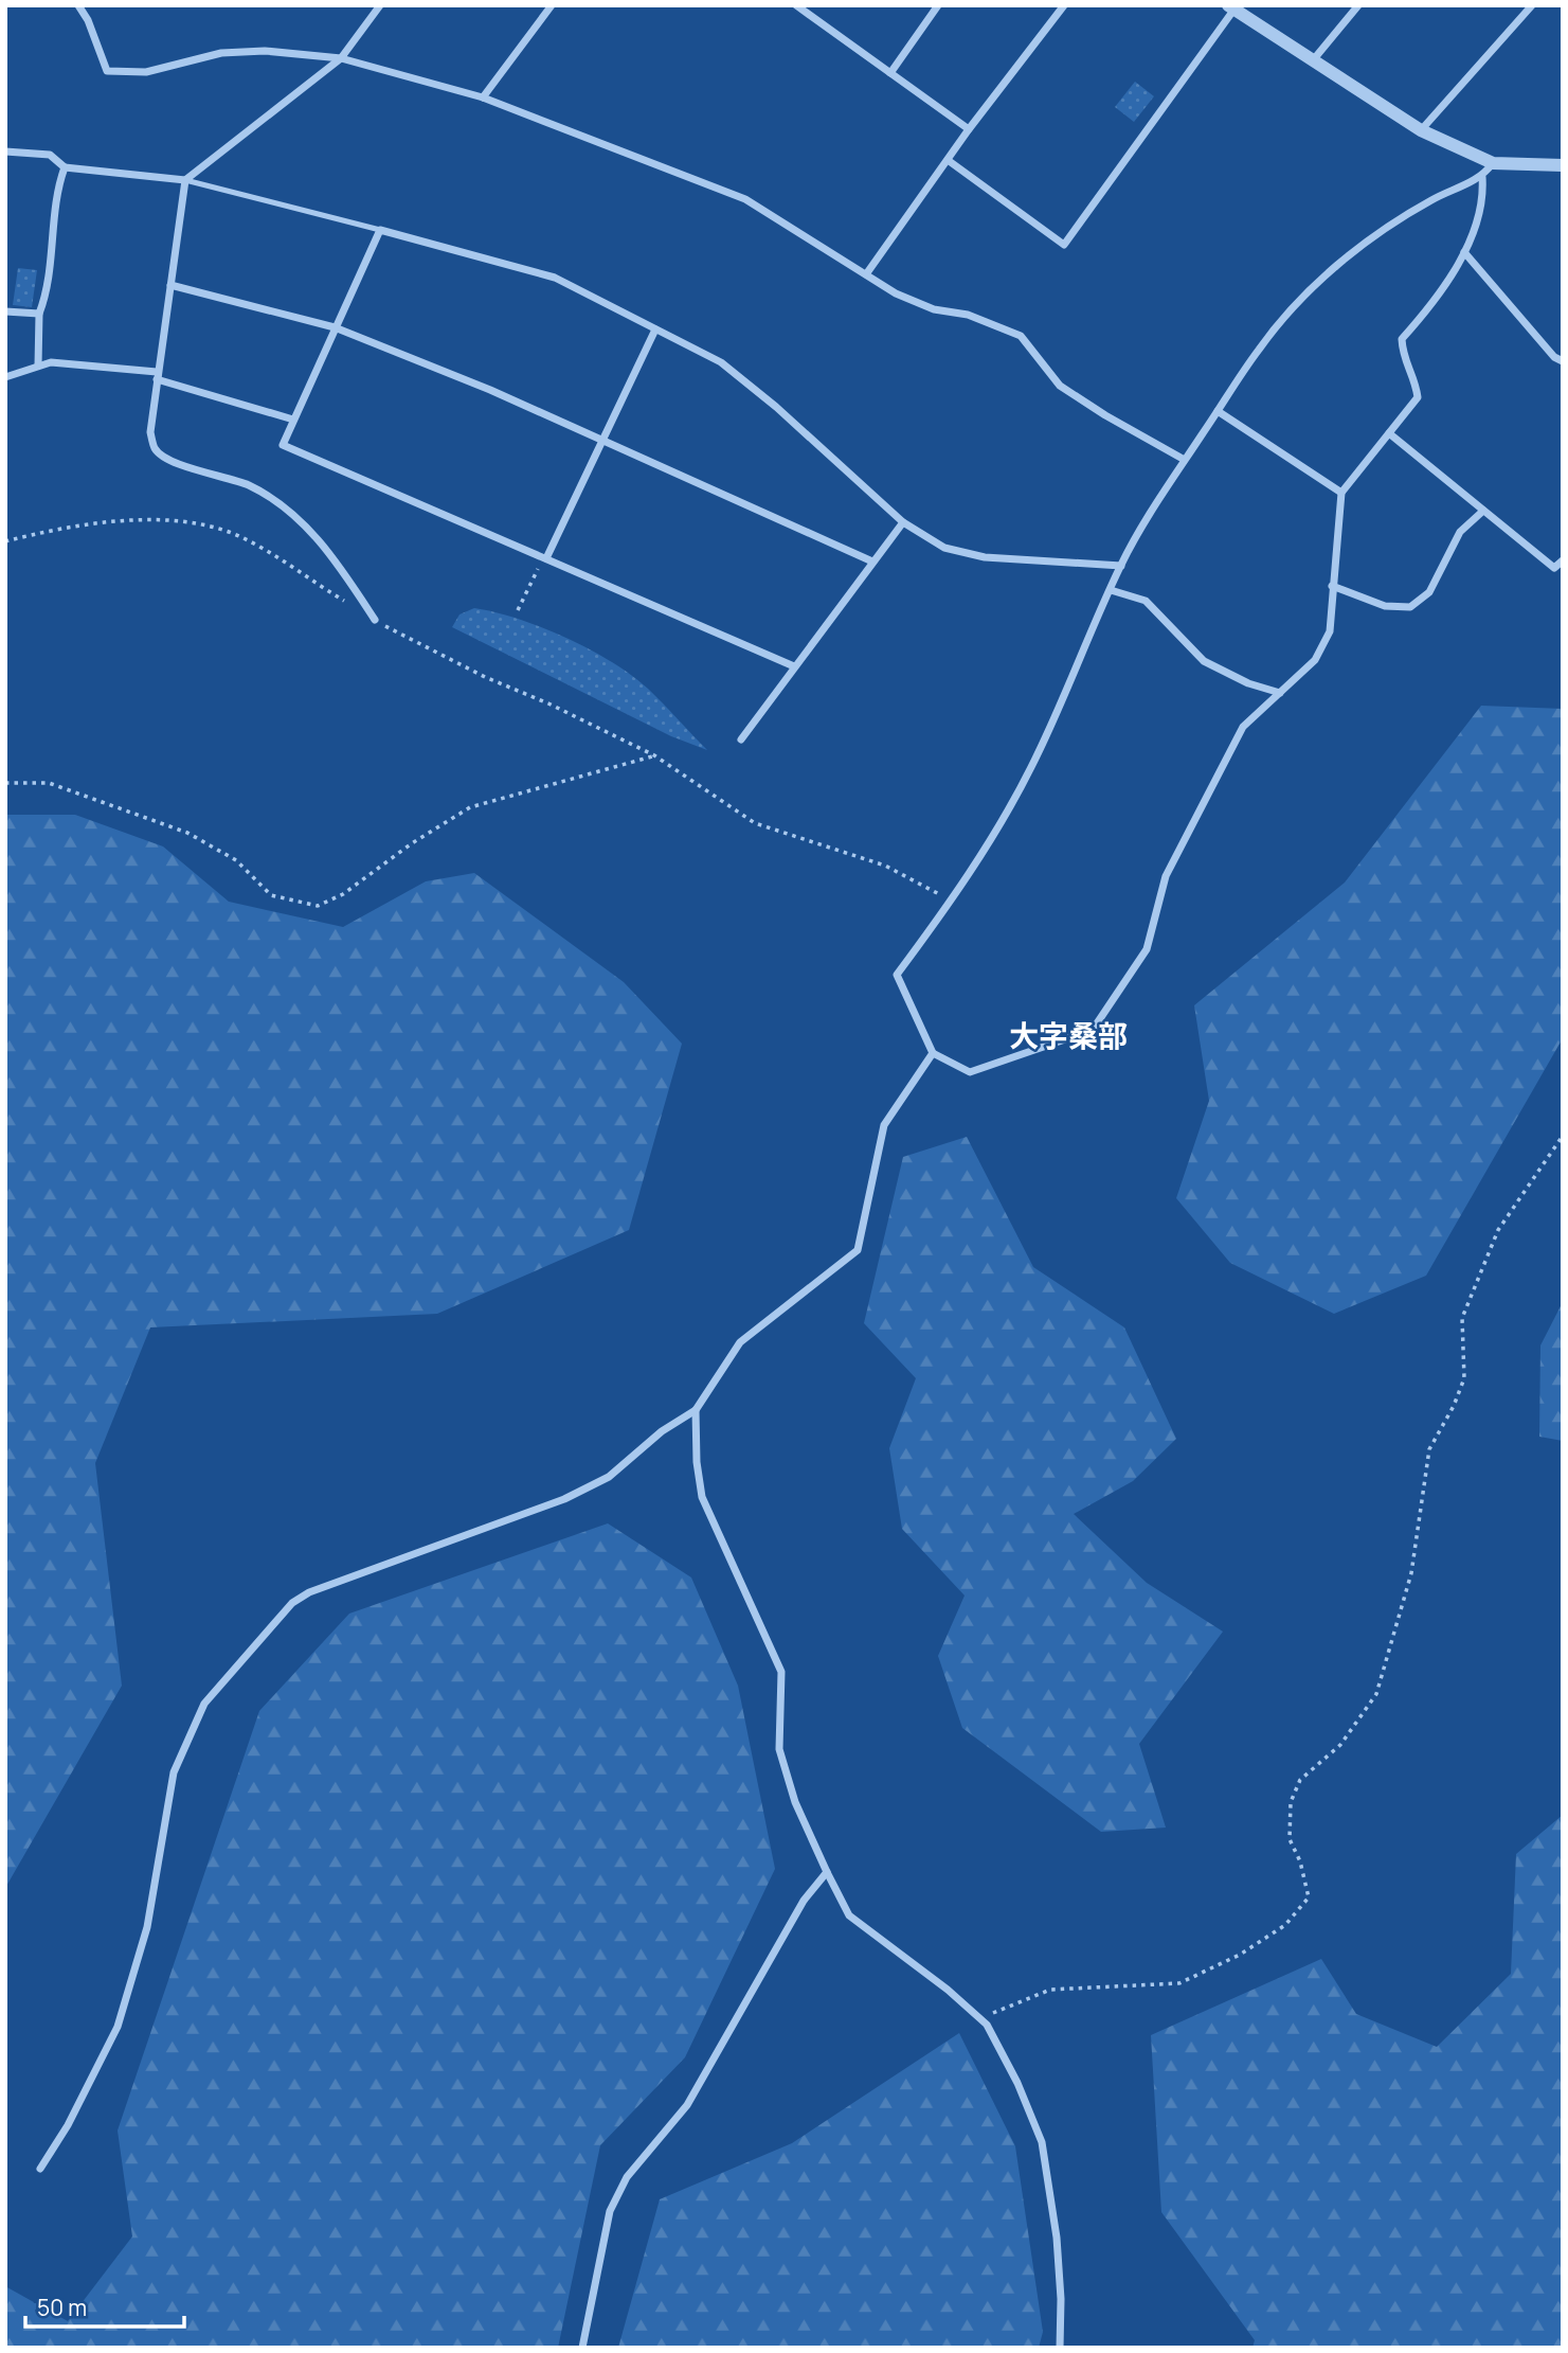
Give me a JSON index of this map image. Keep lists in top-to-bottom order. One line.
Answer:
{"districts":["大字桑部"],"scale_bar":"50 m"}
